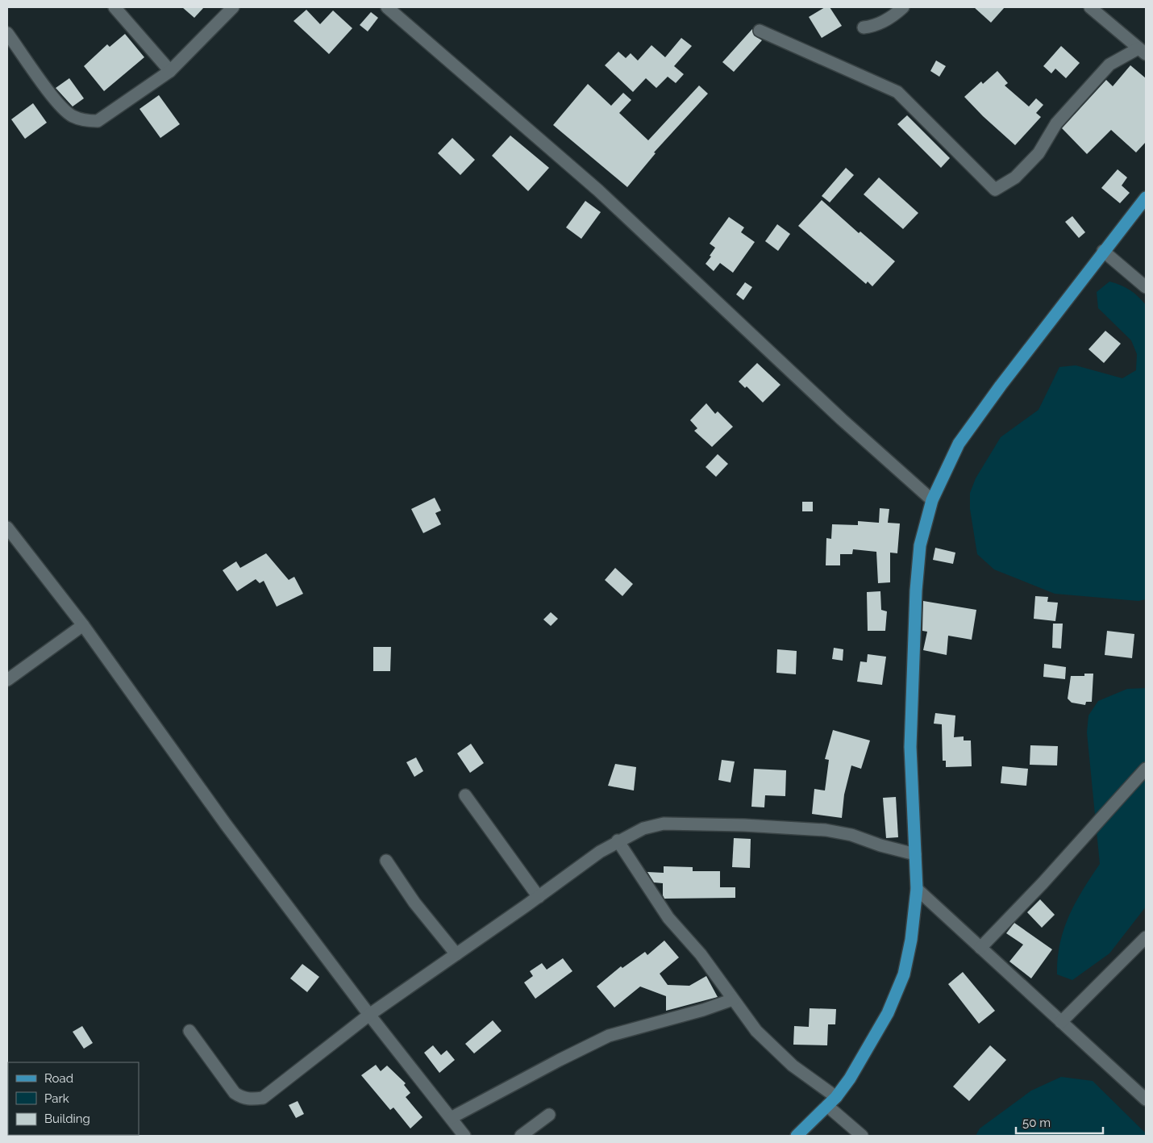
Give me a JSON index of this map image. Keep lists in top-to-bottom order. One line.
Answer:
{"legend":["Road","Park","Building"],"scale_bar":"50 m"}
